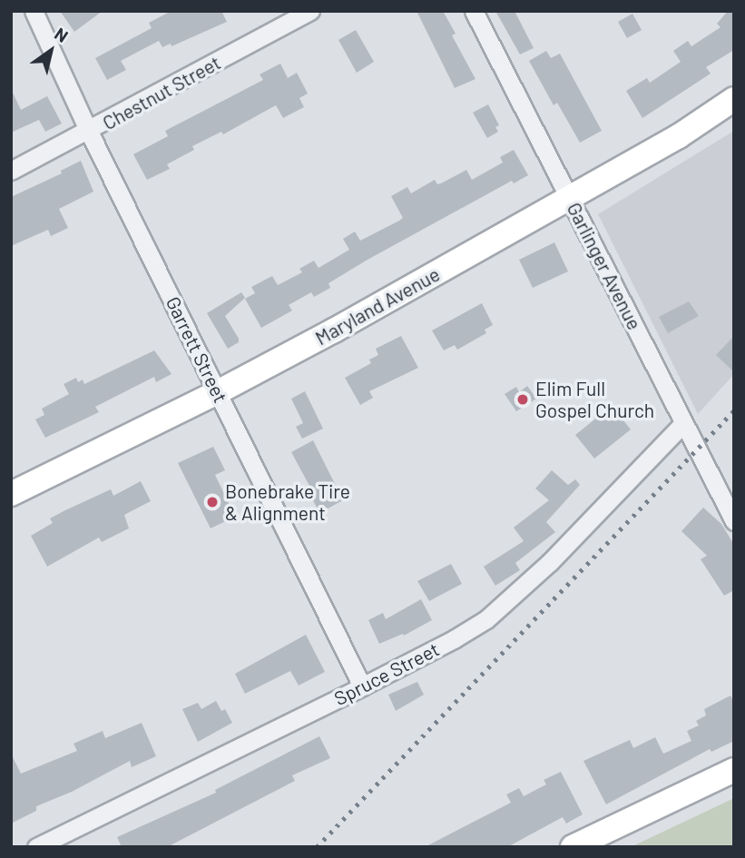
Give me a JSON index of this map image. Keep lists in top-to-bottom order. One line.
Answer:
{"streets":{"street":["Chestnut Street","Garlinger Avenue","Maryland Avenue","Garrett Street","Spruce Street"]},"crossings":[["Chestnut Street","Garrett Street"],["Garlinger Avenue","Maryland Avenue"],["Garlinger Avenue","Spruce Street"],["Maryland Avenue","Garrett Street"],["Garrett Street","Spruce Street"]],"places":["Elim Full Gospel Church","Bonebrake Tire & Alignment"],"north":"top right"}
